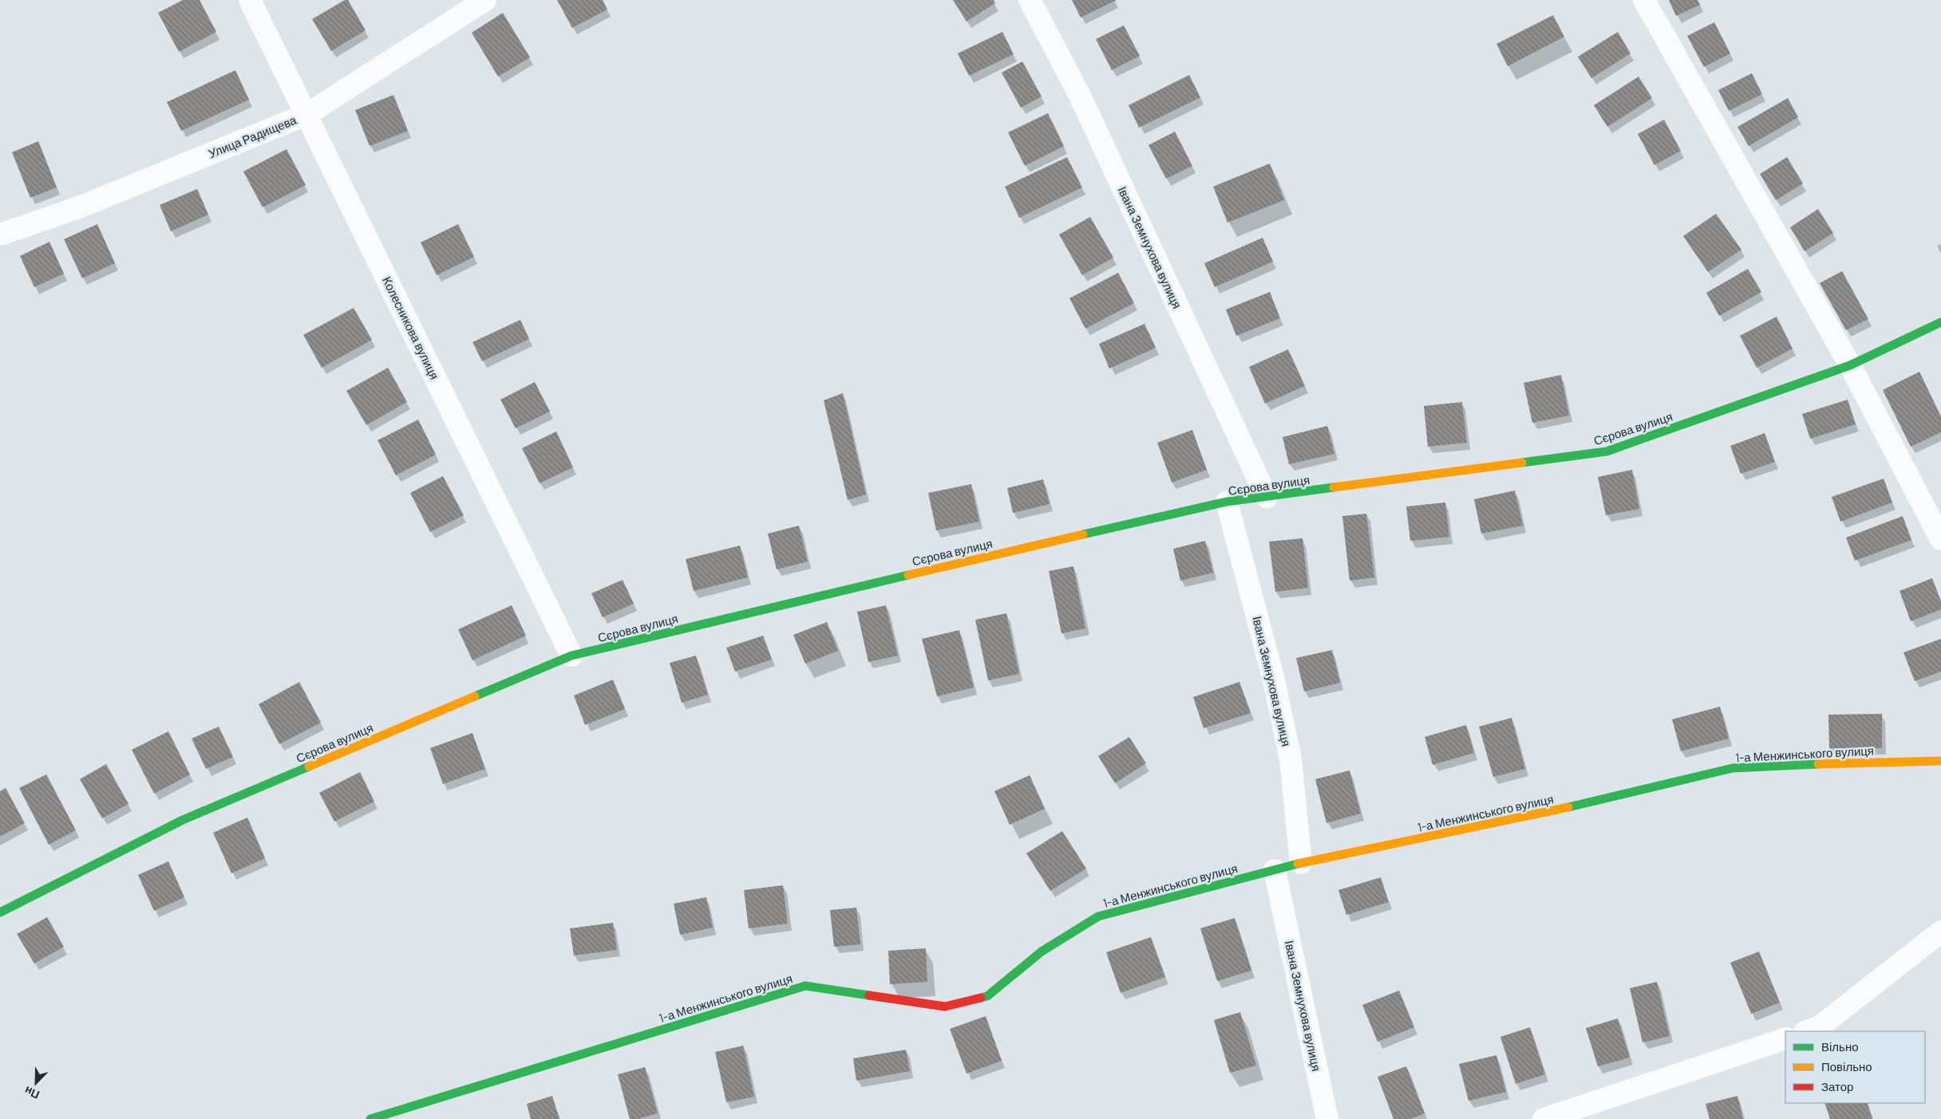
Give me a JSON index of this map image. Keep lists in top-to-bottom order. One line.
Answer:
{"streets":{"street":["Улица Радищева","Івана Земнухова вулиця","Колесникова вулиця","Сєрова вулиця","1-а Менжинського вулиця"]},"crossings":[["Улица Радищева","Колесникова вулиця"],["Івана Земнухова вулиця","Сєрова вулиця"],["Івана Земнухова вулиця","1-а Менжинського вулиця"],["Колесникова вулиця","Сєрова вулиця"]],"legend":["Вільно","Повільно","Затор"],"north":"bottom left"}
